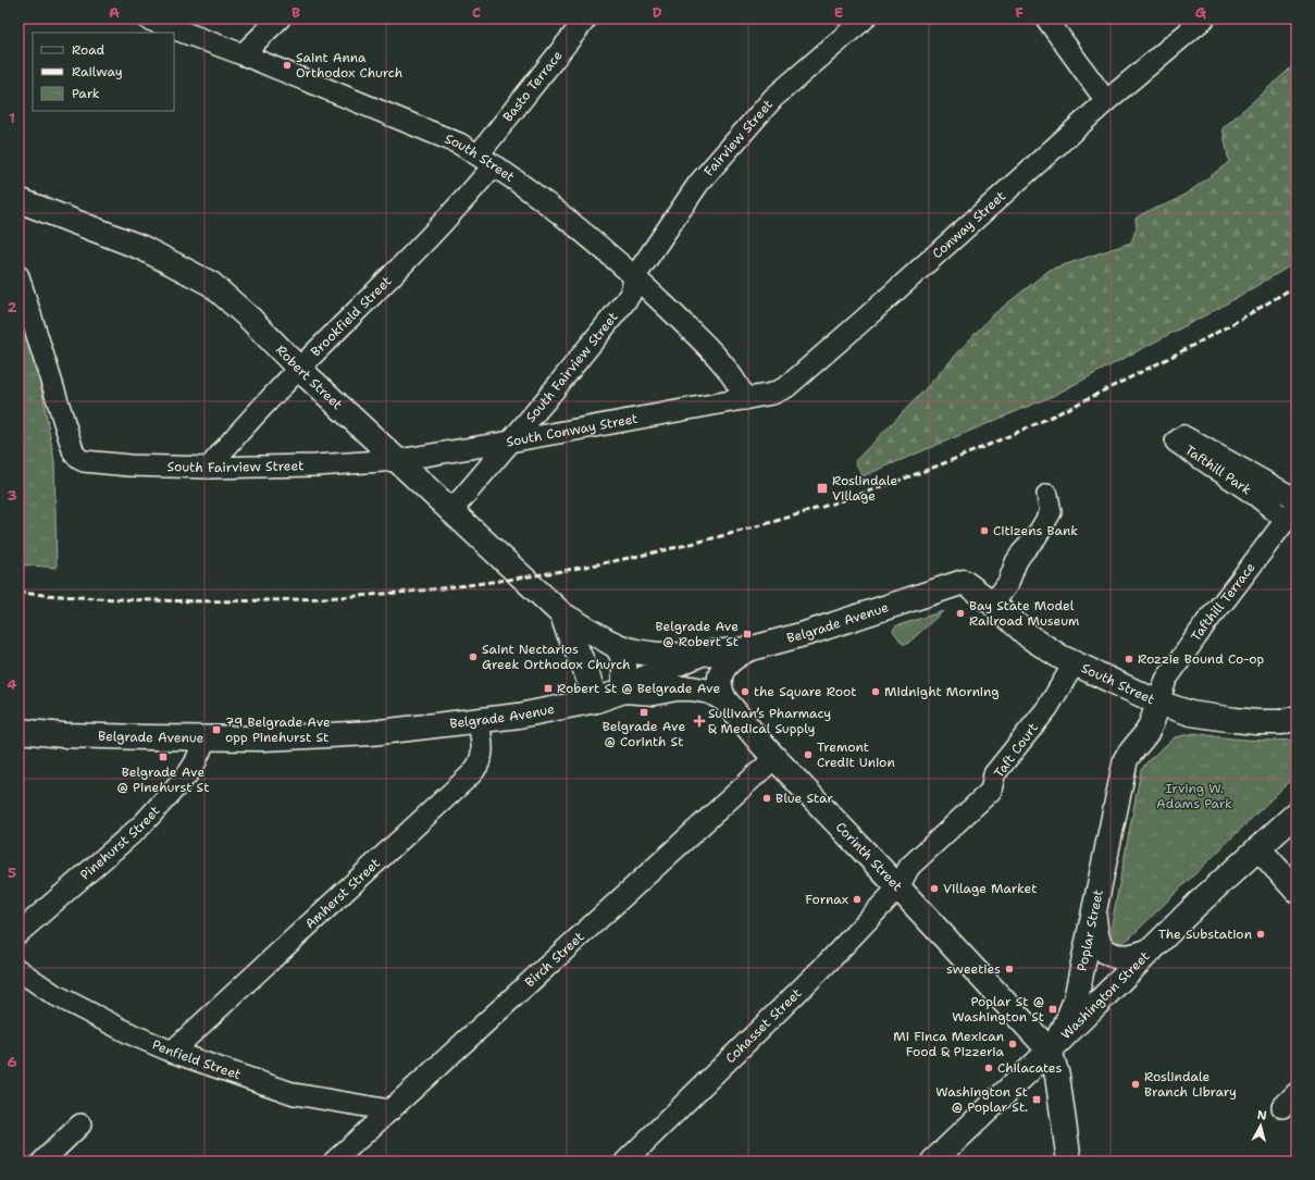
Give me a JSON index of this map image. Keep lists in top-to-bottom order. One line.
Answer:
{"streets":{"main road":["South Street","Robert Street","Belgrade Avenue","Corinth Street","Poplar Street","Washington Street"],"street":["Basto Terrace","Fairview Street","Conway Street","Brookfield Street","South Fairview Street","South Conway Street","Tafthill Park","Tafthill Terrace","Taft Court","Pinehurst Street","Amherst Street","Birch Street","Cohasset Street","Penfield Street"]},"crossings":[["Basto Terrace","South Street"],["Basto Terrace","Brookfield Street"],["Fairview Street","South Street"],["Fairview Street","South Fairview Street"],["South Street","Conway Street"],["South Street","Brookfield Street"],["South Street","South Fairview Street"],["South Street","South Conway Street"],["South Street","Tafthill Terrace"],["South Street","Belgrade Avenue"],["South Street","Taft Court"],["South Street","Poplar Street"],["Conway Street","South Conway Street"],["Brookfield Street","South Fairview Street"],["Brookfield Street","Robert Street"],["South Fairview Street","Robert Street"],["South Fairview Street","South Conway Street"],["Robert Street","South Conway Street"],["Robert Street","Belgrade Avenue"],["Tafthill Park","Tafthill Terrace"],["Tafthill Terrace","Poplar Street"],["Belgrade Avenue","Pinehurst Street"],["Belgrade Avenue","Corinth Street"],["Belgrade Avenue","Amherst Street"],["Taft Court","Corinth Street"],["Taft Court","Cohasset Street"],["Corinth Street","Poplar Street"],["Corinth Street","Birch Street"],["Corinth Street","Washington Street"],["Corinth Street","Cohasset Street"],["Amherst Street","Penfield Street"],["Poplar Street","Washington Street"],["Birch Street","Penfield Street"]],"parks":["Irving W. Adams Park"],"places":{"other":["Saint Anna Orthodox Church","Citizens Bank","Bay State Model Railroad Museum","Saint Nectarios Greek Orthodox Church","Rozzie Bound Co-op","the Square Root","Midnight Morning","Tremont Credit Union","Blue Star","Village Market","Fornax","The Substation","sweeties","Mi Finca Mexican Food & Pizzeria","Chilacates","Roslindale Branch Library"],"transit":["Roslindale Village","Belgrade Ave @ Robert St","Robert St @ Belgrade Ave","Belgrade Ave @ Corinth St","79 Belgrade Ave opp Pinehurst St","Belgrade Ave @ Pinehurst St","Poplar St @ Washington St","Washington St @ Poplar St."],"health":["Sullivan’s Pharmacy & Medical Supply"]},"legend":["Road","Railway","Park"],"north":"top","grid":{"columns":["A","B","C","D","E","F","G"],"rows":["1","2","3","4","5","6"]}}
